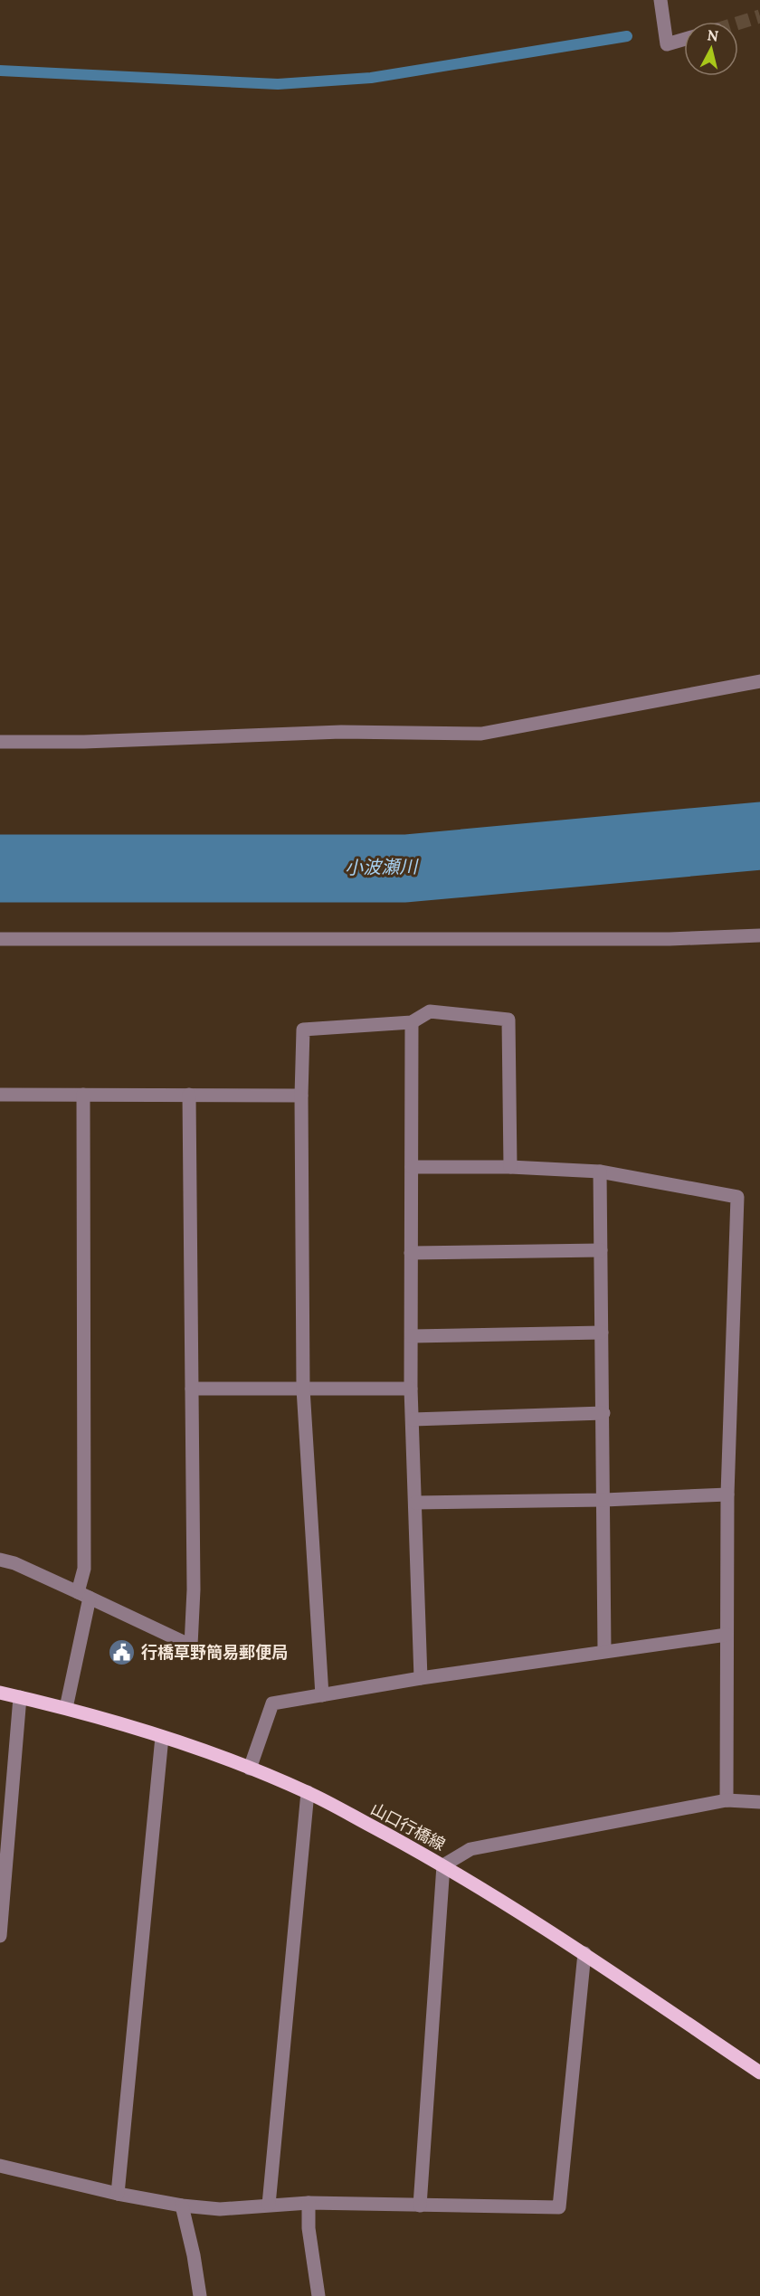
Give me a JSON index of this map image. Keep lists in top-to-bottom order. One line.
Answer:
{"streets":{"main road":["山口行橋線"]},"water":["小波瀬川"],"places":{"public building":["行橋草野簡易郵便局"]},"north":"top"}
